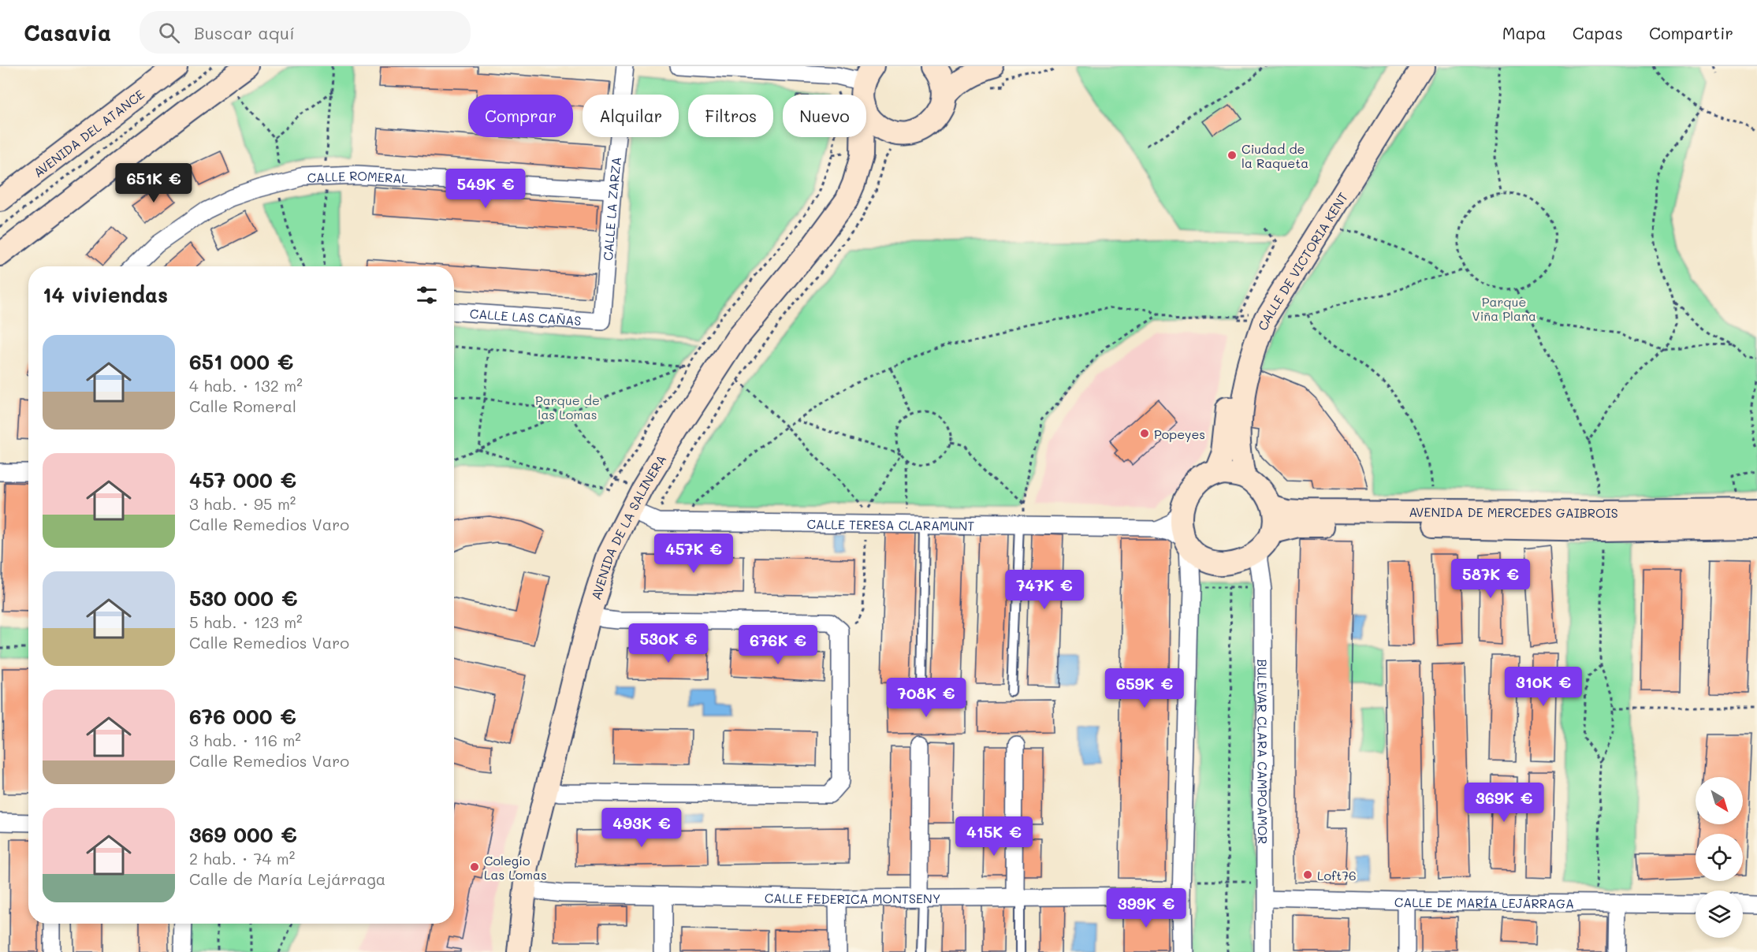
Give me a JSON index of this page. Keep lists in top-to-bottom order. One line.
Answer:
{"streets":{"street":["AVENIDA DEL ATANCE","CALLE ROMERAL","CALLE LA ZARZA","CALLE DE VICTORIA KENT","CALLE LAS CAÑAS","AVENIDA DE MERCEDES GAIBROIS","CALLE TERESA CLARAMUNT","AVENIDA DE LA SALINERA","BULEVAR CLARA CAMPOAMOR","CALLE FEDERICA MONTSENY","CALLE DE MARÍA LEJÁRRAGA"]},"crossings":[["CALLE ROMERAL","CALLE LA ZARZA"],["CALLE LA ZARZA","CALLE LAS CAÑAS"],["CALLE DE VICTORIA KENT","AVENIDA DE MERCEDES GAIBROIS"],["CALLE DE VICTORIA KENT","CALLE TERESA CLARAMUNT"],["CALLE DE VICTORIA KENT","BULEVAR CLARA CAMPOAMOR"],["AVENIDA DE MERCEDES GAIBROIS","CALLE TERESA CLARAMUNT"],["AVENIDA DE MERCEDES GAIBROIS","BULEVAR CLARA CAMPOAMOR"],["CALLE TERESA CLARAMUNT","AVENIDA DE LA SALINERA"],["CALLE TERESA CLARAMUNT","BULEVAR CLARA CAMPOAMOR"],["AVENIDA DE LA SALINERA","CALLE FEDERICA MONTSENY"],["BULEVAR CLARA CAMPOAMOR","CALLE DE MARÍA LEJÁRRAGA"]],"parks":["Parque Viña Plana","Parque de las Lomas"],"places":["Ciudad de la Raqueta","Popeyes","Colegio Las Lomas","Loft76"],"north":"bottom right","page":{"header":"Casavia","search":"Buscar aquí","nav":["Mapa","Capas","Compartir"],"chip":["Comprar","Alquilar","Filtros","Nuevo"],"price":["651K €","549K €","457K €","587K €","747K €","530K €","676K €","310K €","659K €","708K €","369K €","493K €","415K €","399K €"],"heading":"14 viviendas","list":[{"name":"651 000 €","note":"4 hab. · 132 m² · Calle Romeral"},{"name":"457 000 €","note":"3 hab. · 95 m² · Calle Remedios Varo"},{"name":"530 000 €","note":"5 hab. · 123 m² · Calle Remedios Varo"},{"name":"676 000 €","note":"3 hab. · 116 m² · Calle Remedios Varo"},{"name":"369 000 €","note":"2 hab. · 74 m² · Calle de María Lejárraga"}]}}
